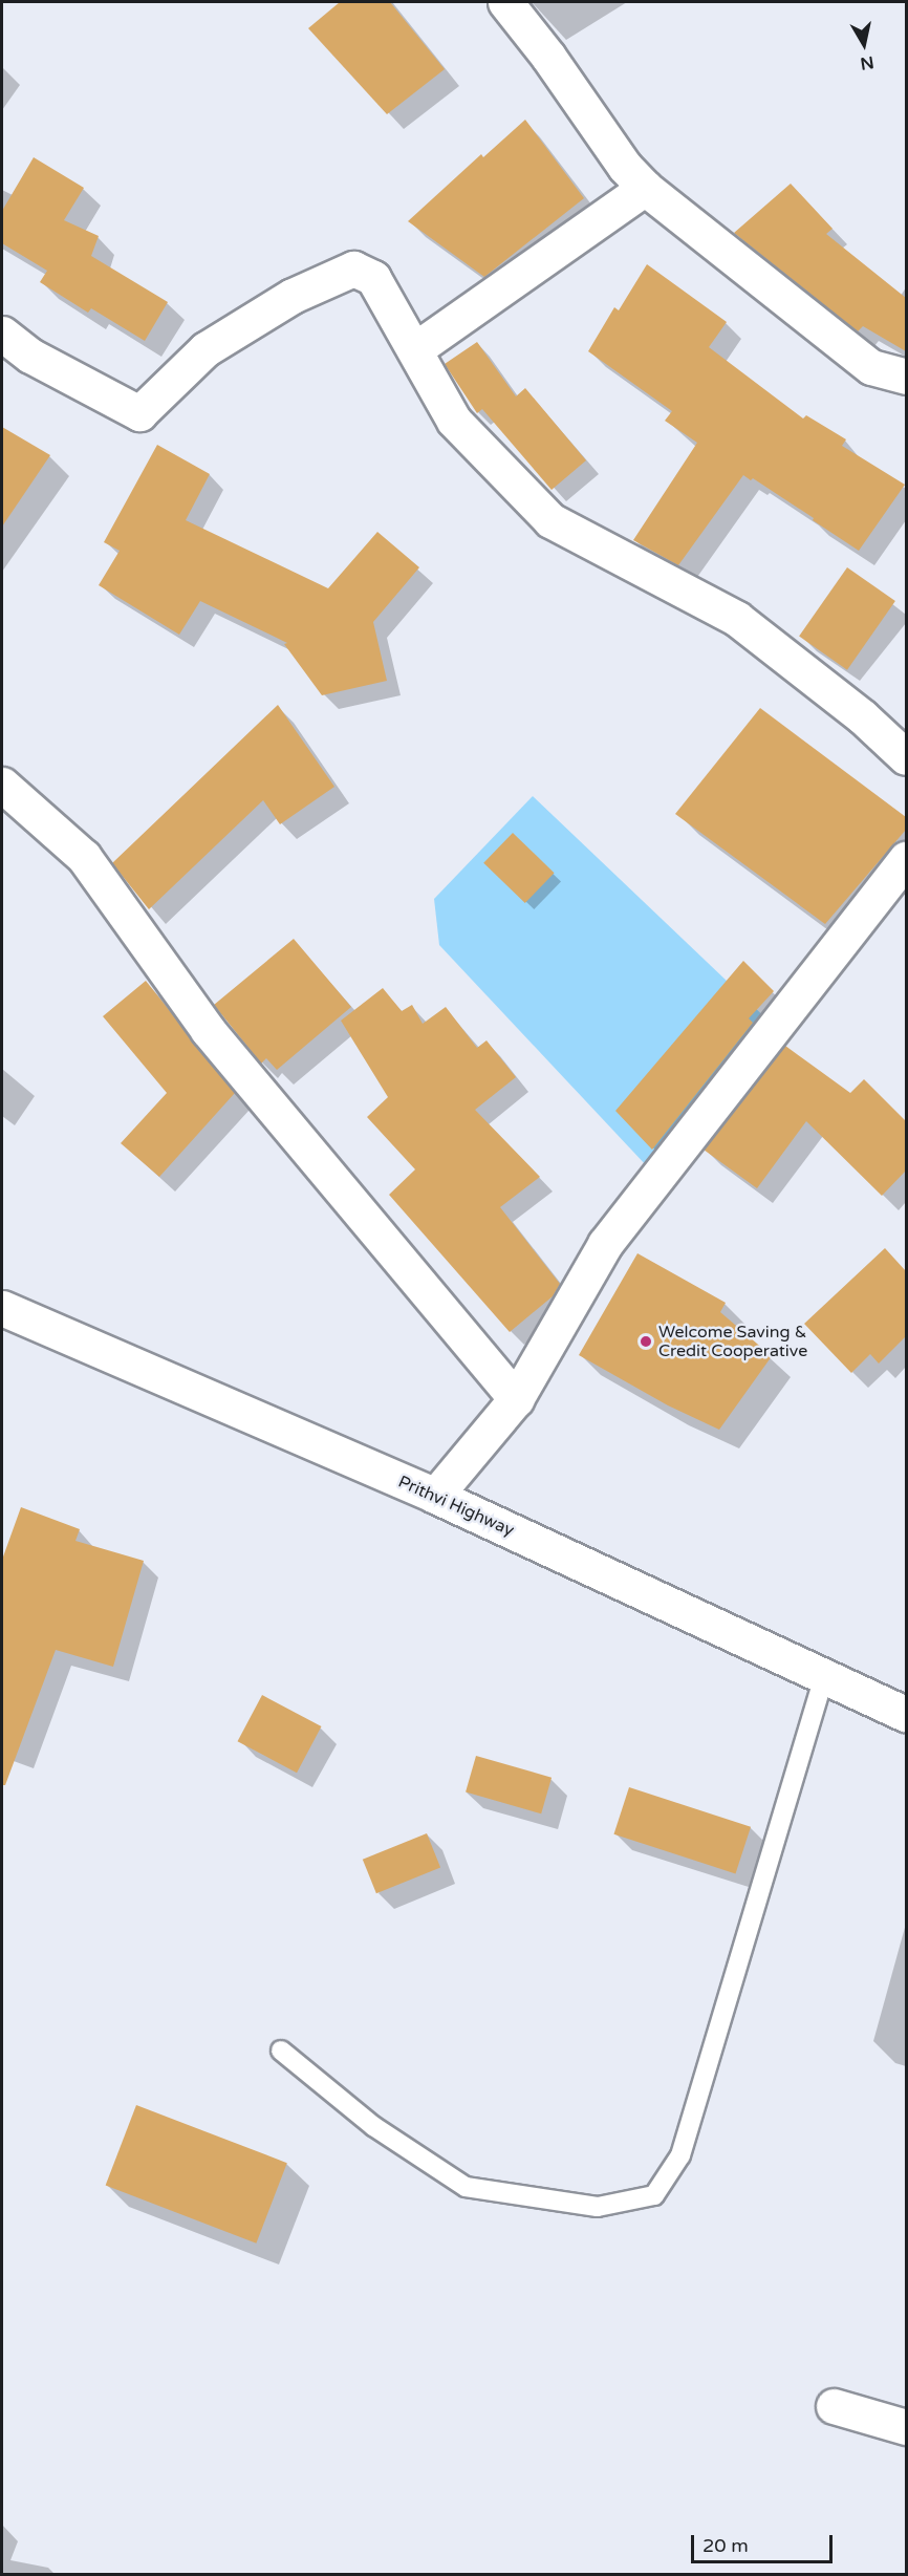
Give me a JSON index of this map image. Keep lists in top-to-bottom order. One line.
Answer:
{"streets":{"main road":["Prithvi Highway"]},"places":["Welcome Saving & Credit Cooperative"],"scale_bar":"20 m","north":"bottom"}
